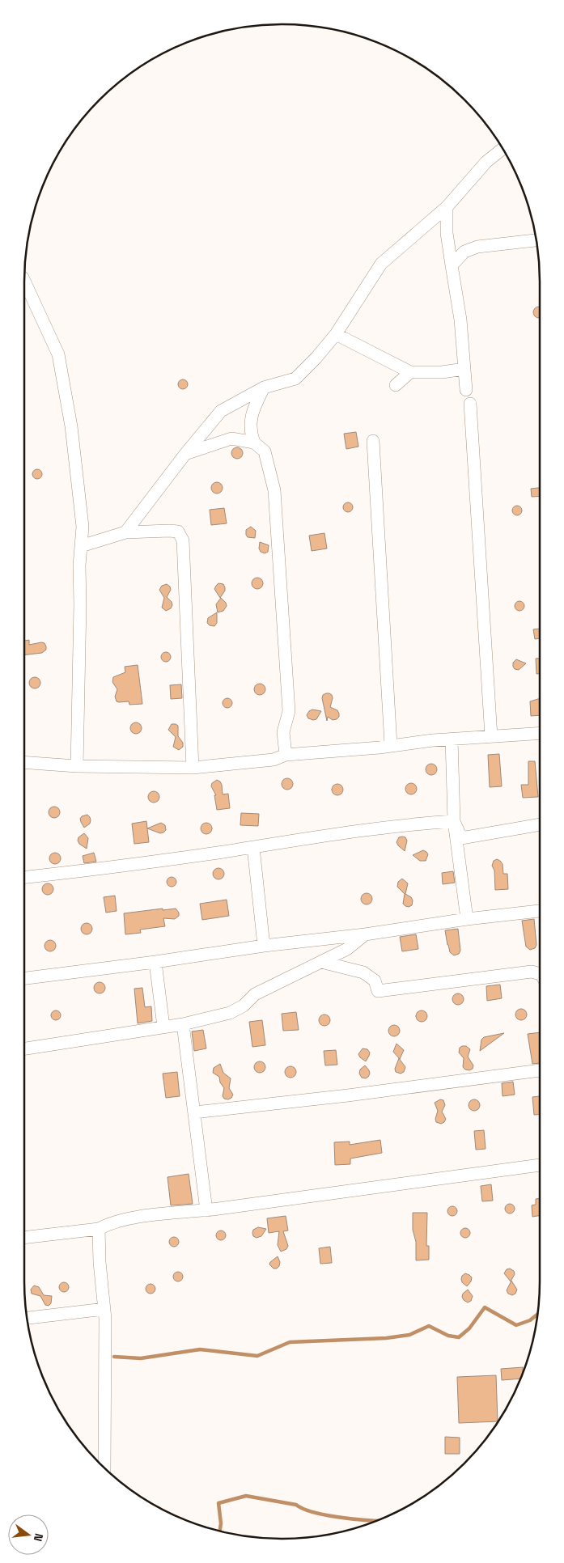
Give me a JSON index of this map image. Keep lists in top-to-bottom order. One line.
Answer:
{"north":"right"}
